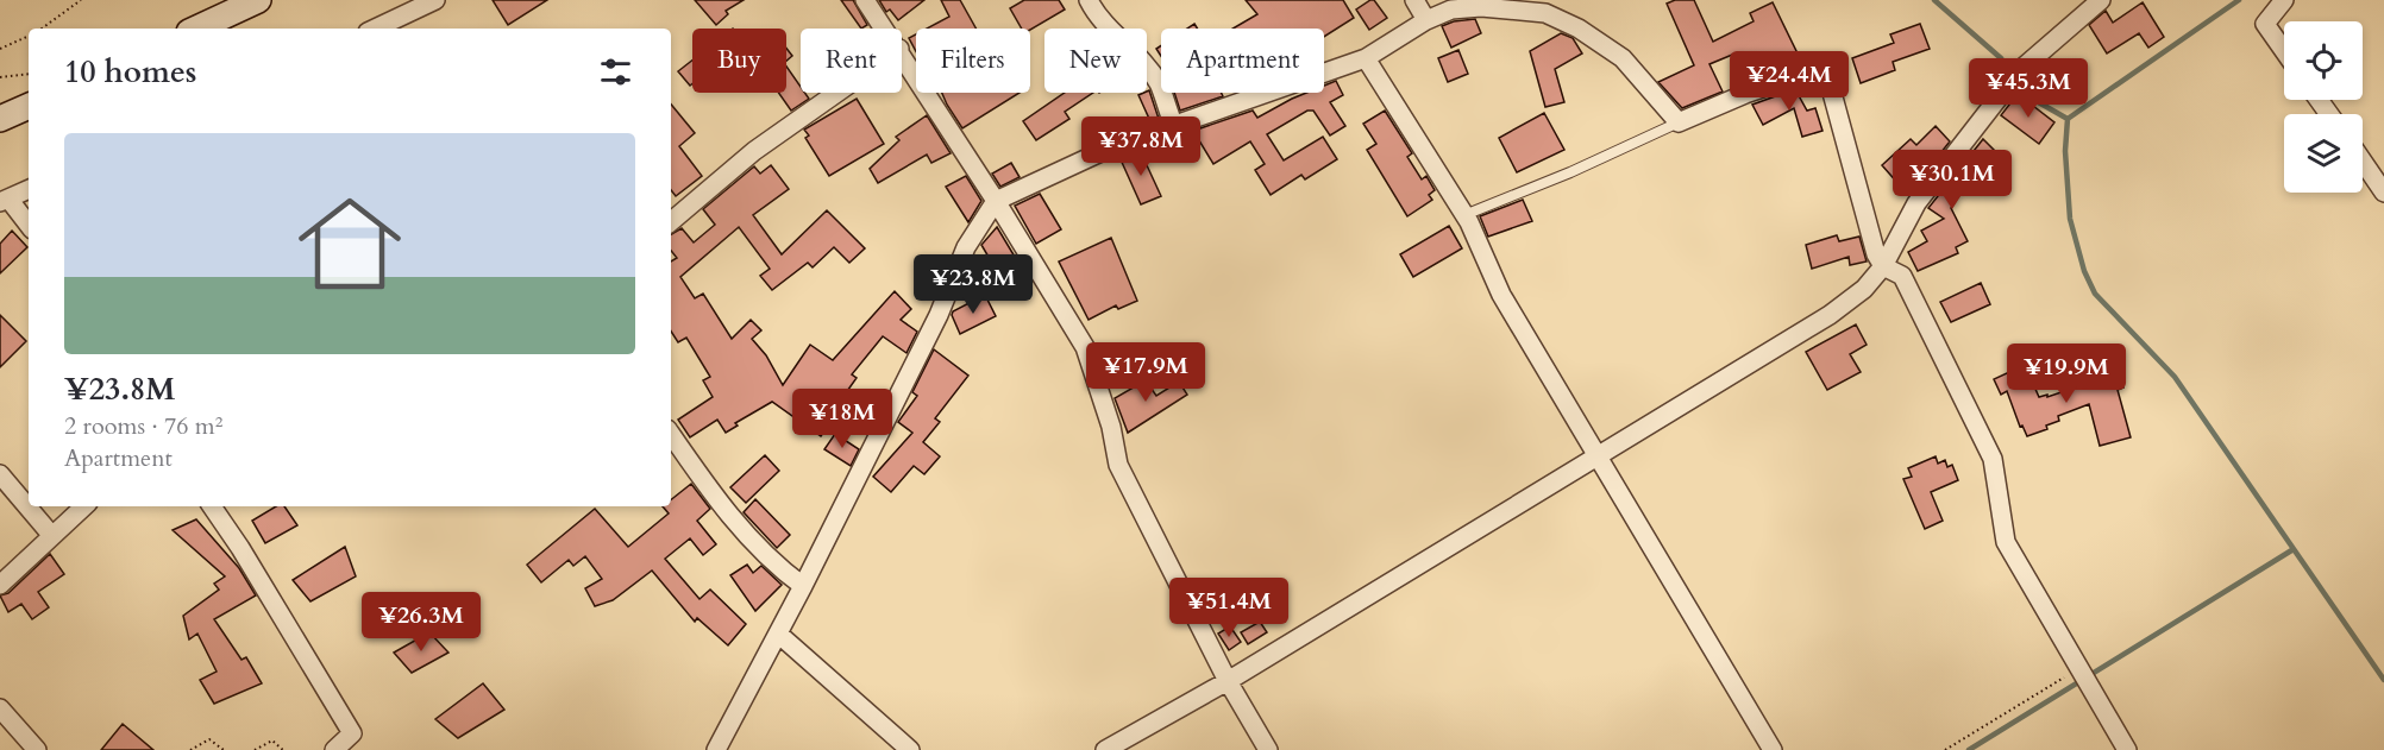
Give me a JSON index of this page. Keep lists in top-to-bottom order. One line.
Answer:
{"page":{"chip":["Buy","Rent","Filters","New","Apartment"],"heading":"10 homes","price":["¥24.4M","¥45.3M","¥37.8M","¥30.1M","¥23.8M","¥17.9M","¥19.9M","¥18M","¥51.4M","¥26.3M"],"list":[{"name":"¥23.8M","note":"2 rooms · 76 m² · Apartment"}]}}
